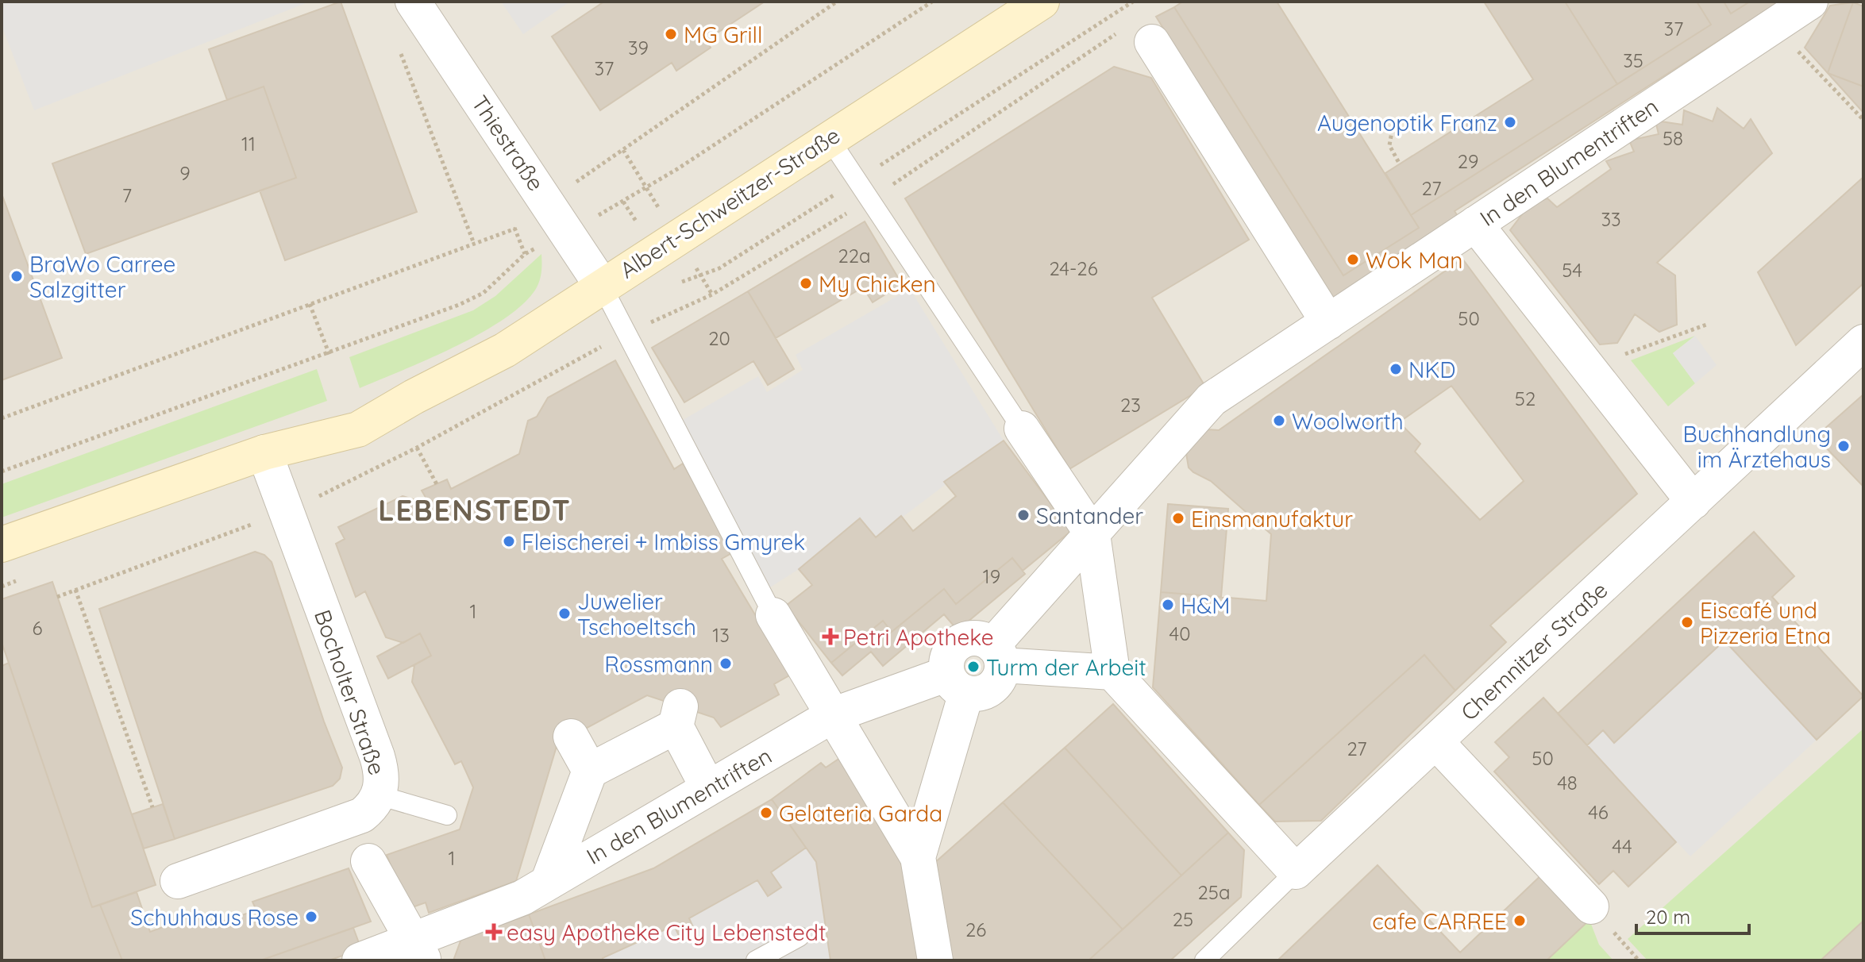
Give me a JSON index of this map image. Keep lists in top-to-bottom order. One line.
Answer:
{"streets":{"street":["Thiestraße","In den Blumentriften","Albert-Schweitzer-Straße","Chemnitzer Straße","Bocholter Straße"]},"crossings":[["Thiestraße","Albert-Schweitzer-Straße"],["Albert-Schweitzer-Straße","Bocholter Straße"]],"districts":["LEBENSTEDT"],"places":{"other":["MG Grill","Augenoptik Franz","Wok Man","BraWo Carree Salzgitter","My Chicken","NKD","Woolworth","Buchhandlung im Ärztehaus","Santander","Einsmanufaktur","Fleischerei + Imbiss Gmyrek","H&M","Juwelier Tschoeltsch","Eiscafé und Pizzeria Etna","Rossmann","Turm der Arbeit","Gelateria Garda","Schuhhaus Rose","cafe CARREE"],"health":["Petri Apotheke","easy Apotheke City Lebenstedt"]},"house_numbers":["37","39","35","37","58","11","29","9","27","7","33","22a","24-26","54","50","20","52","23","19","1","6","40","13","27","50","48","46","44","1","25a","25","26"],"scale_bar":"20 m"}
